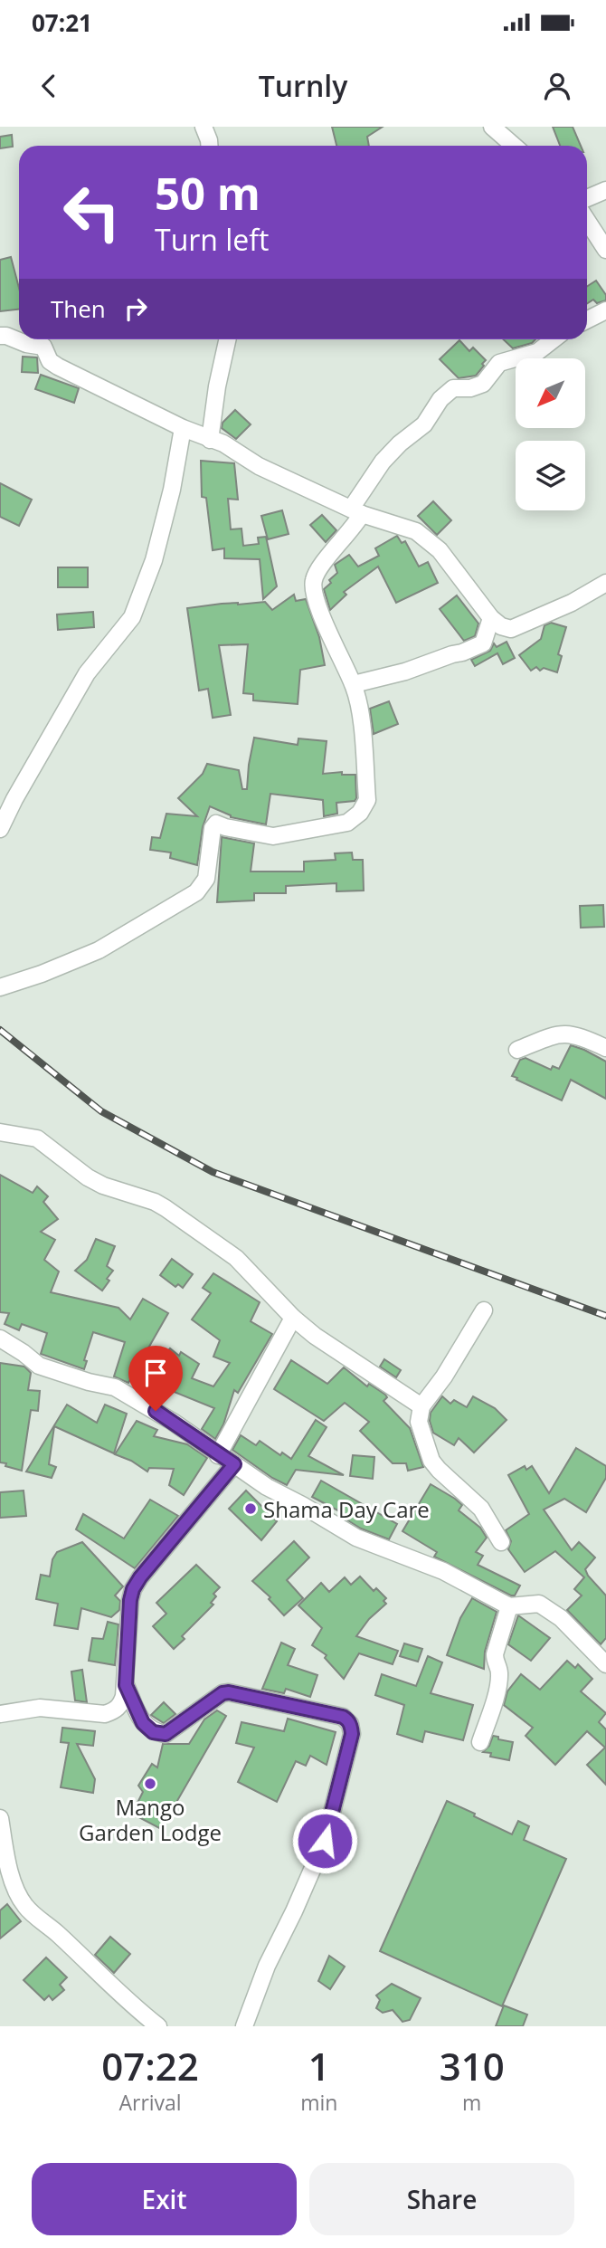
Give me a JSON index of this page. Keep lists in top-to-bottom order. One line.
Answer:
{"places":["Shama Day Care","Mango Garden Lodge"],"north":"bottom left","page":{"status":"07:21","header":"Turnly","turn":["50 m","Turn left"],"then":"Then","eta":["07:22","Arrival","1","min","310","m"],"buttons":["Exit","Share"]}}
